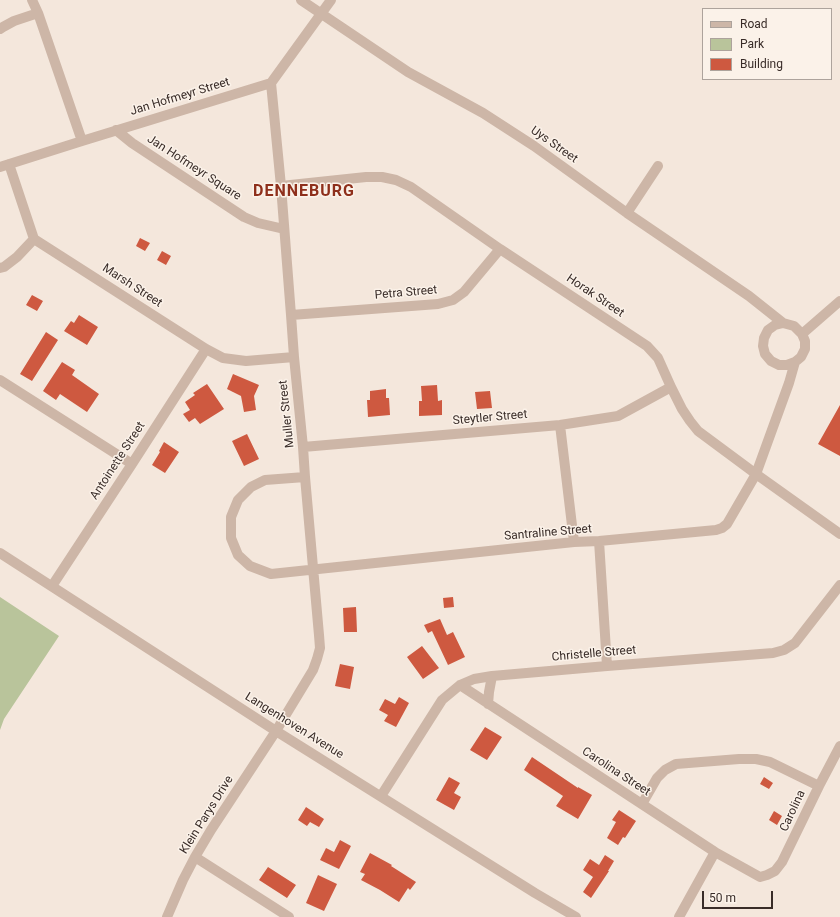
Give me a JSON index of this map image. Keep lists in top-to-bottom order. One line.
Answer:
{"streets":{"street":["Jan Hofmeyr Street","Uys Street","Jan Hofmeyr Square","Marsh Street","Petra Street","Horak Street","Muller Street","Steytler Street","Antoinette Street","Santraline Street","Christelle Street","Langenhoven Avenue","Carolina Street","Carolina","Klein Parys Drive"]},"crossings":[["Jan Hofmeyr Street","Jan Hofmeyr Square"],["Jan Hofmeyr Street","Muller Street"],["Jan Hofmeyr Square","Muller Street"],["Marsh Street","Muller Street"],["Marsh Street","Antoinette Street"],["Petra Street","Horak Street"],["Petra Street","Muller Street"],["Horak Street","Muller Street"],["Horak Street","Steytler Street"],["Horak Street","Santraline Street"],["Muller Street","Steytler Street"],["Muller Street","Santraline Street"],["Muller Street","Langenhoven Avenue"],["Muller Street","Klein Parys Drive"],["Antoinette Street","Langenhoven Avenue"],["Christelle Street","Langenhoven Avenue"],["Christelle Street","Carolina Street"],["Langenhoven Avenue","Klein Parys Drive"],["Carolina Street","Carolina"]],"districts":["DENNEBURG"],"legend":["Road","Park","Building"],"scale_bar":"50 m"}
